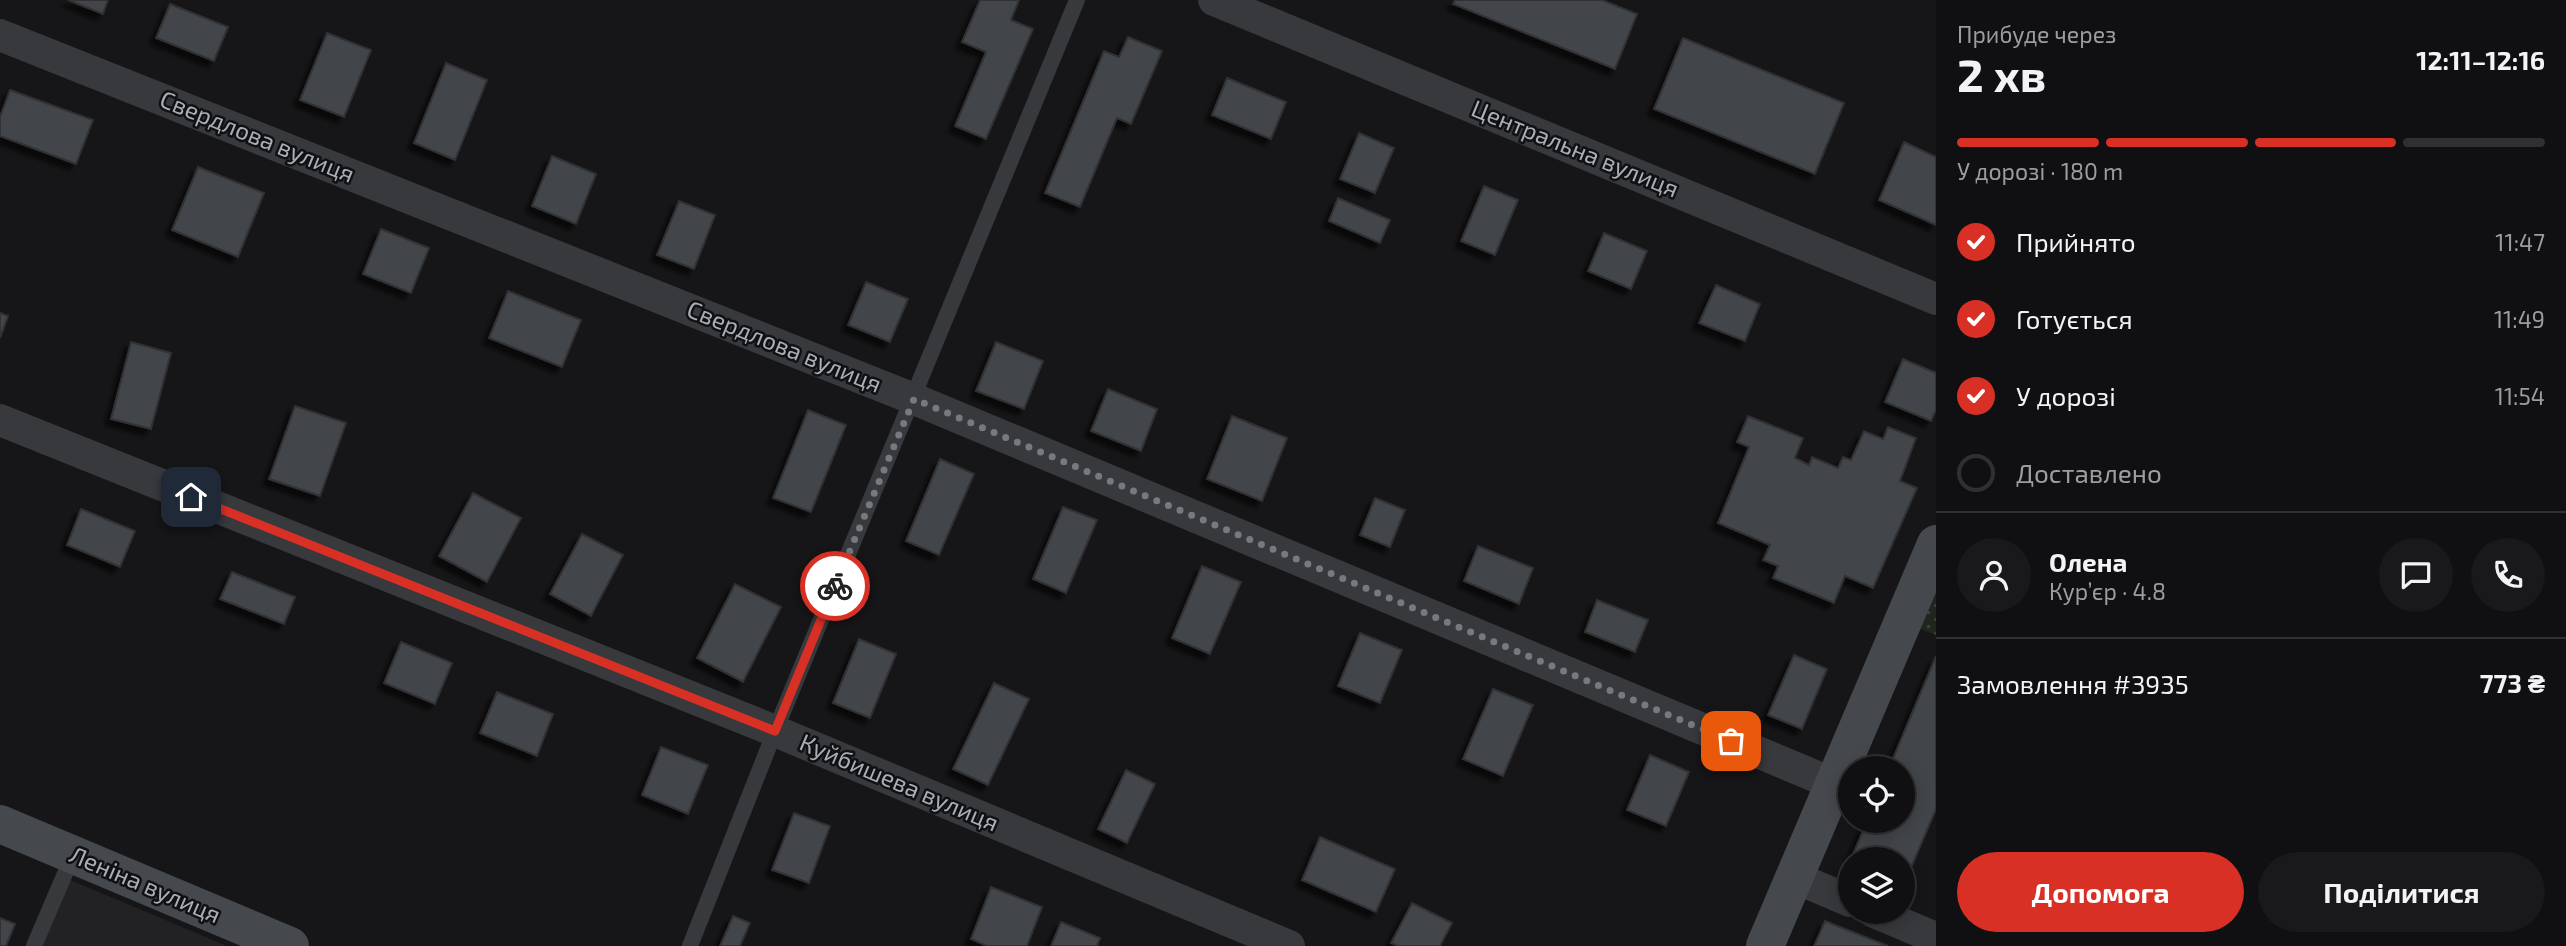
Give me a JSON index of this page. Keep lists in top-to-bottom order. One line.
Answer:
{"streets":{"main road":["Леніна вулиця"],"street":["Свердлова вулиця","Центральна вулиця","Куйбишева вулиця"]},"page":{"heading":["2 хв","Прибуде через","12:11–12:16"],"panel":["Олена","Кур’єр · 4.8","Замовлення #3935","773 ₴"],"bar":"У дорозі · 180 m","list":[["Прийнято","11:47"],["Готується","11:49"],["У дорозі","11:54"],"Доставлено"],"buttons":["Допомога","Поділитися"]}}
